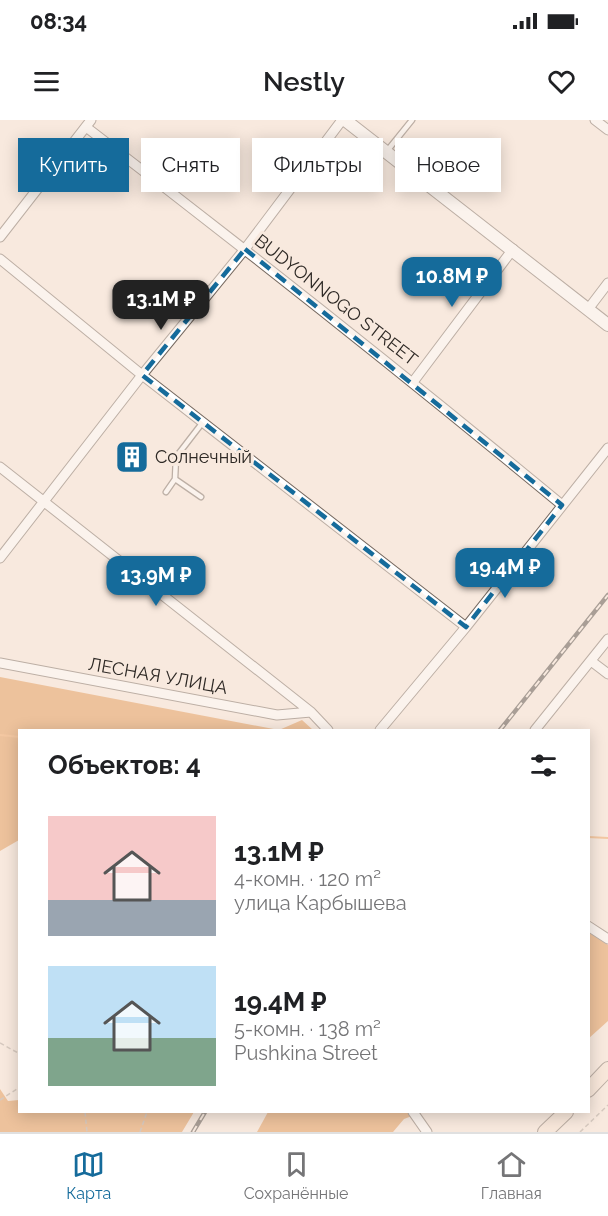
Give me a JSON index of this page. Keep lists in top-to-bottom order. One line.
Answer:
{"streets":{"street":["BUDYONNOGO STREET","ЛЕСНАЯ УЛИЦА"]},"places":{"building":["Солнечный"]},"page":{"status":"08:34","header":"Nestly","chip":["Купить","Снять","Фильтры","Новое"],"price":["10.8M ₽","13.1M ₽","19.4M ₽","13.9M ₽"],"heading":"Объектов: 4","list":[{"name":"13.1M ₽","note":"4-комн. · 120 m² · улица Карбышева"},{"name":"19.4M ₽","note":"5-комн. · 138 m² · Pushkina Street"}],"tabs":["Карта","Сохранённые","Главная"]}}
